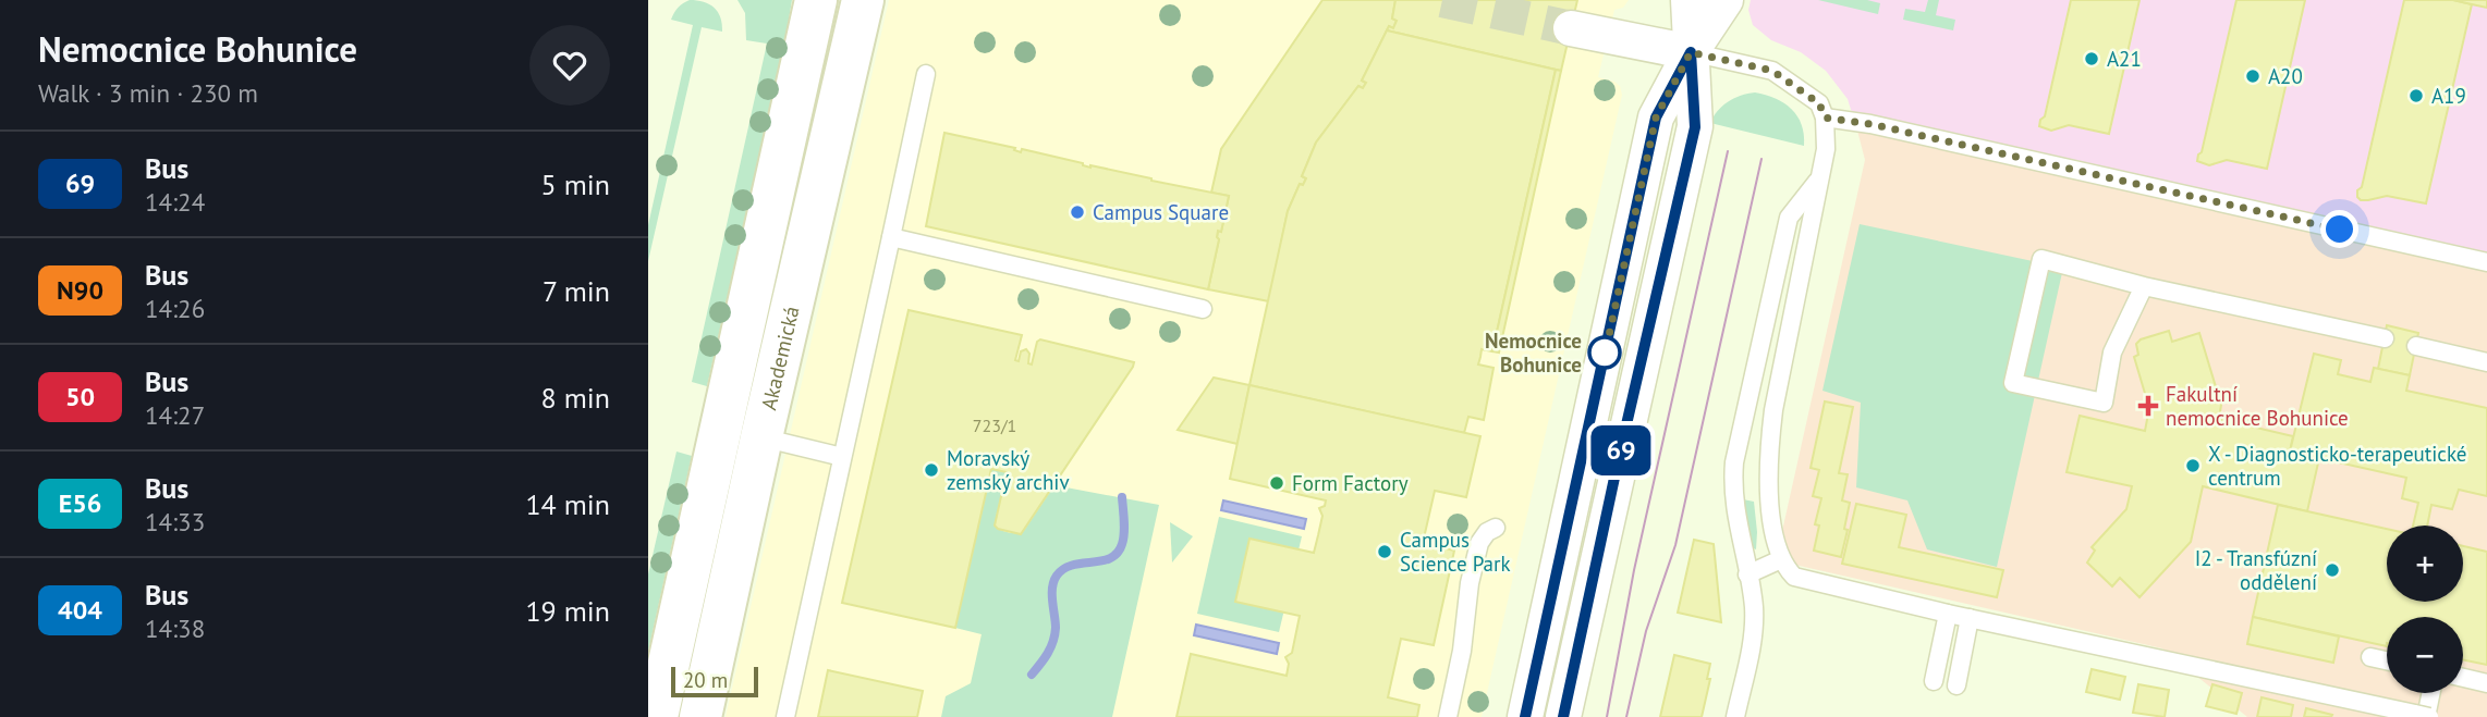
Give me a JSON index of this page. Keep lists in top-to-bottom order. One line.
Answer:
{"streets":{"street":["Akademická"]},"places":{"other":["A21","A20","A19","Campus Square","Nemocnice Bohunice","X - Diagnosticko-terapeutické centrum","Moravský zemský archiv","Form Factory","Campus Science Park","I2 - Transfúzní oddělení"],"health":["Fakultní nemocnice Bohunice"]},"lines":["bus line 69"],"house_numbers":["723/1"],"scale_bar":"20 m","page":{"heading":["Nemocnice Bohunice","Walk · 3 min · 230 m"],"on_map":"69","list":[{"mark":"69","name":"Bus","note":"14:24","value":"5 min"},{"mark":"N90","name":"Bus","note":"14:26","value":"7 min"},{"mark":"50","name":"Bus","note":"14:27","value":"8 min"},{"mark":"E56","name":"Bus","note":"14:33","value":"14 min"},{"mark":"404","name":"Bus","note":"14:38","value":"19 min"}],"map_buttons":["+","−"],"scale":"20 m"}}
